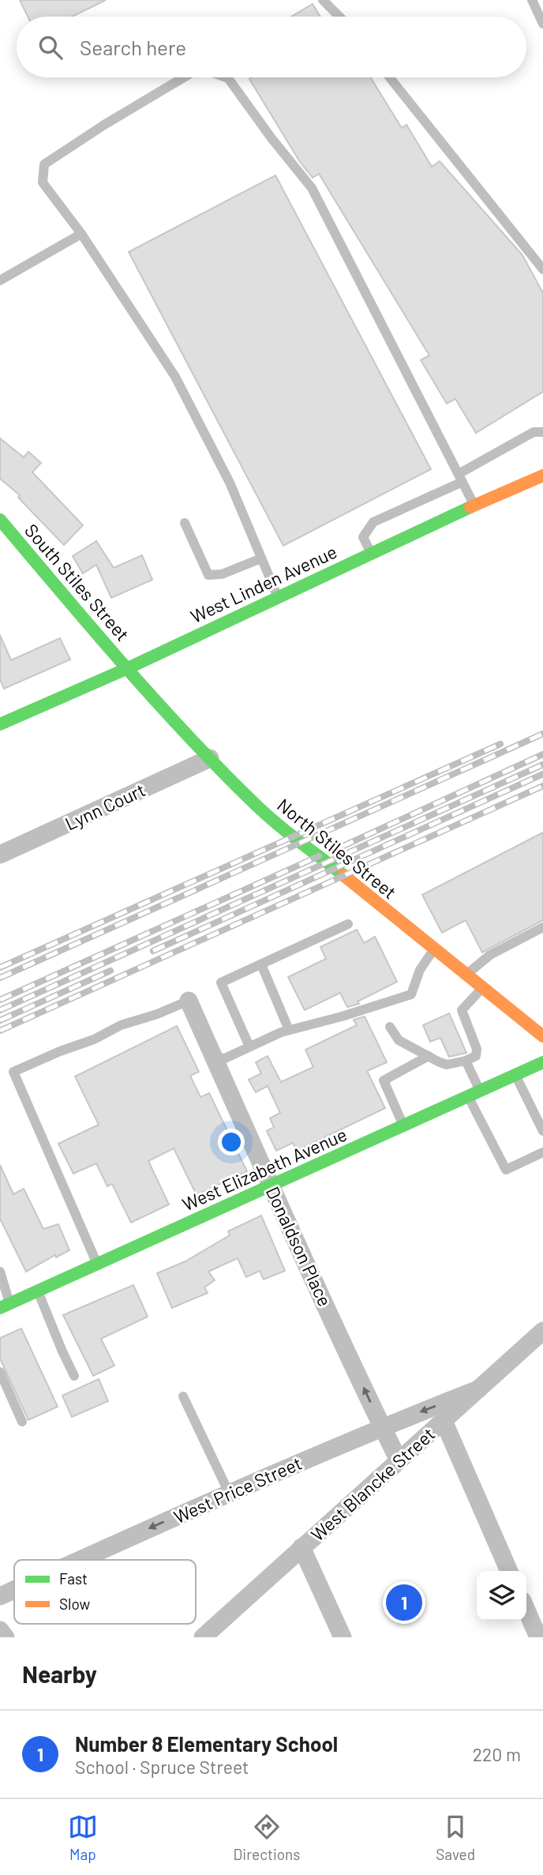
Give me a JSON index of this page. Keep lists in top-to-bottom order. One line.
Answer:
{"streets":{"street":["South Stiles Street","West Linden Avenue","Lynn Court","North Stiles Street","West Elizabeth Avenue","Donaldson Place","West Blancke Street","West Price Street"]},"crossings":[["South Stiles Street","West Linden Avenue"],["South Stiles Street","North Stiles Street"],["West Linden Avenue","North Stiles Street"],["Lynn Court","North Stiles Street"],["West Elizabeth Avenue","Donaldson Place"],["Donaldson Place","West Blancke Street"],["Donaldson Place","West Price Street"],["West Blancke Street","West Price Street"]],"one_way":["Donaldson Place","West Price Street"],"legend":["Fast","Slow"],"page":{"search":"Search here","pins":"1","heading":"Nearby","list":[{"mark":"1","name":"Number 8 Elementary School","note":"School · Spruce Street","value":"220 m"}],"nav":["Map","Directions","Saved"]}}
